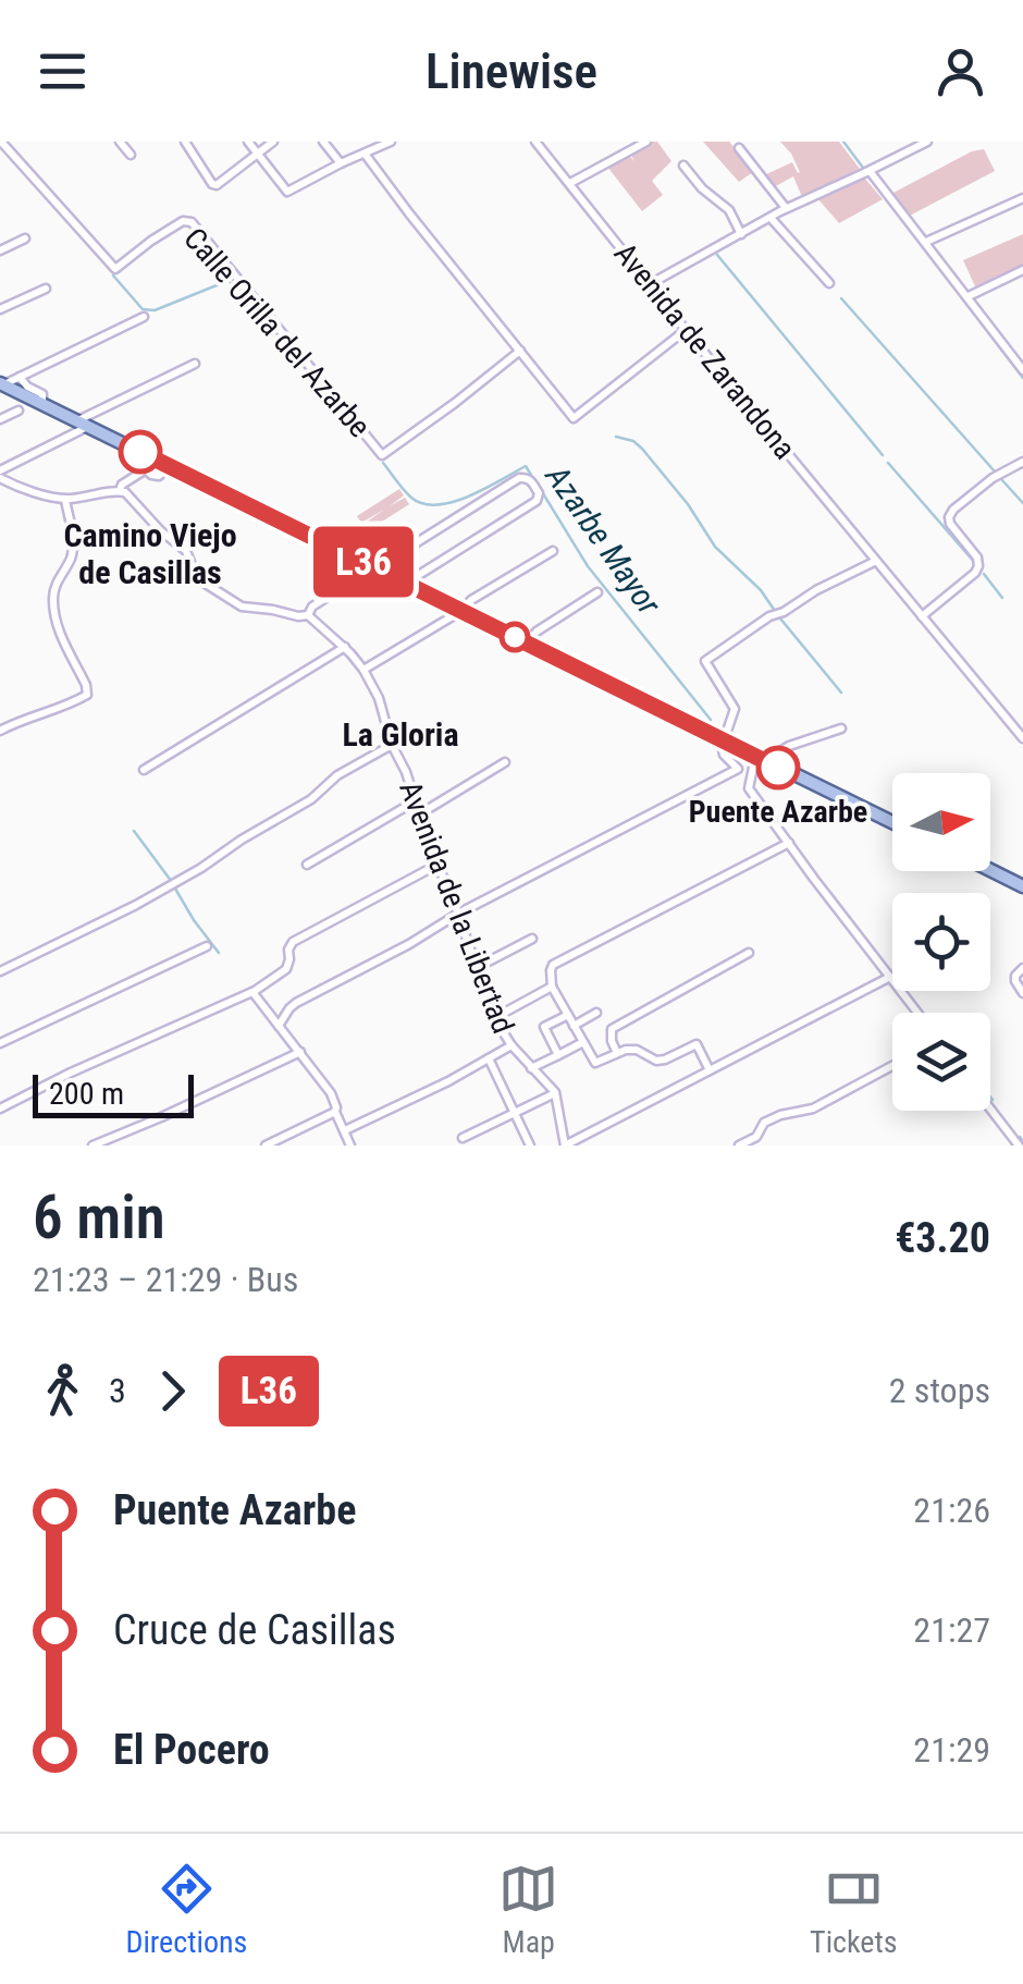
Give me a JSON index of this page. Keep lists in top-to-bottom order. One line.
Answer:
{"streets":{"street":["Calle Orilla del Azarbe","Avenida de Zarandona","Avenida de la Libertad"]},"districts":["Camino Viejo de Casillas","La Gloria"],"water":["Azarbe Mayor"],"places":["Puente Azarbe"],"lines":["bus line L36"],"scale_bar":"200 m","north":"right","page":{"header":"Linewise","on_map":"L36","scale":"200 m","heading":["6 min","21:23 – 21:29 · Bus","€3.20"],"legs":["3","L36","2 stops"],"list":[{"name":"Puente Azarbe","value":"21:26"},{"name":"Cruce de Casillas","value":"21:27"},{"name":"El Pocero","value":"21:29"}],"tabs":["Directions","Map","Tickets"]}}
